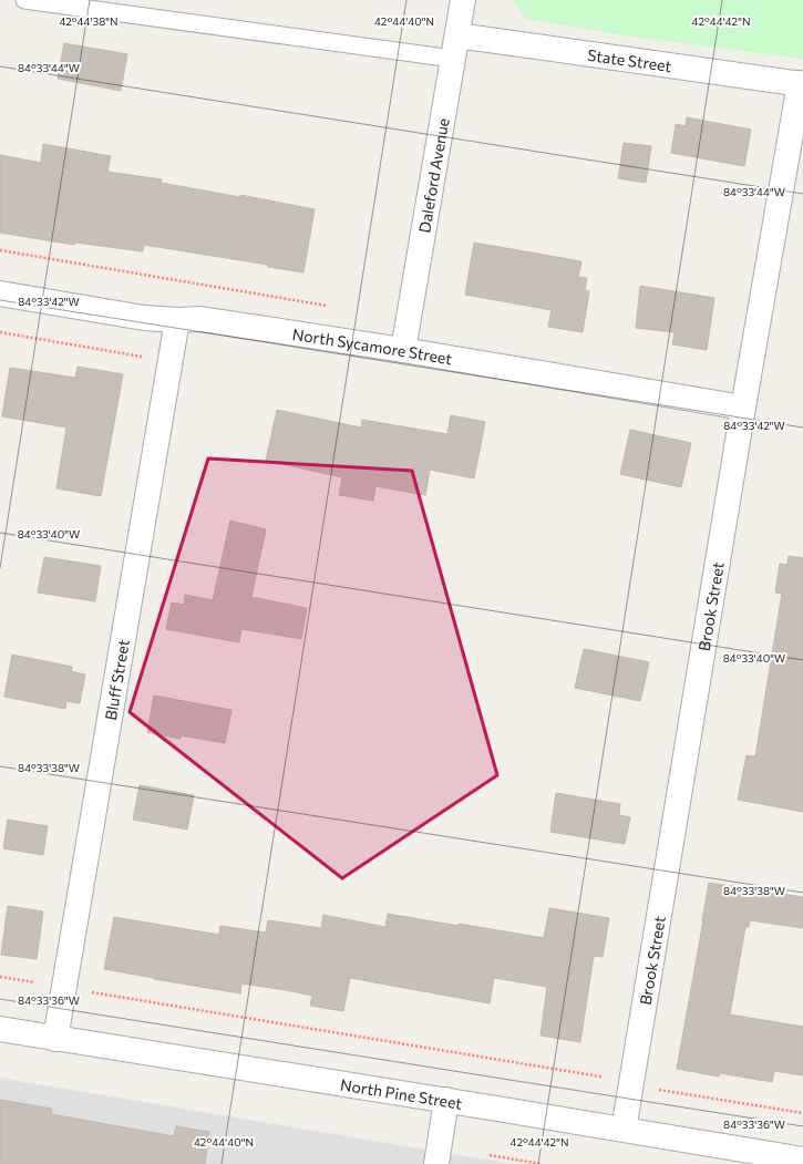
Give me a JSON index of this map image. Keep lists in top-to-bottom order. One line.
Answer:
{"streets":{"street":["State Street","Daleford Avenue","North Sycamore Street","Brook Street","Bluff Street","North Pine Street"]},"crossings":[["State Street","Daleford Avenue"],["State Street","Brook Street"],["Daleford Avenue","North Sycamore Street"],["North Sycamore Street","Brook Street"],["North Sycamore Street","Bluff Street"],["Brook Street","North Pine Street"],["Bluff Street","North Pine Street"]],"coordinates":["42°44'38\"N","42°44'40\"N","42°44'42\"N","84°33'44\"W","84°33'42\"W","84°33'40\"W","84°33'38\"W","84°33'36\"W"]}
